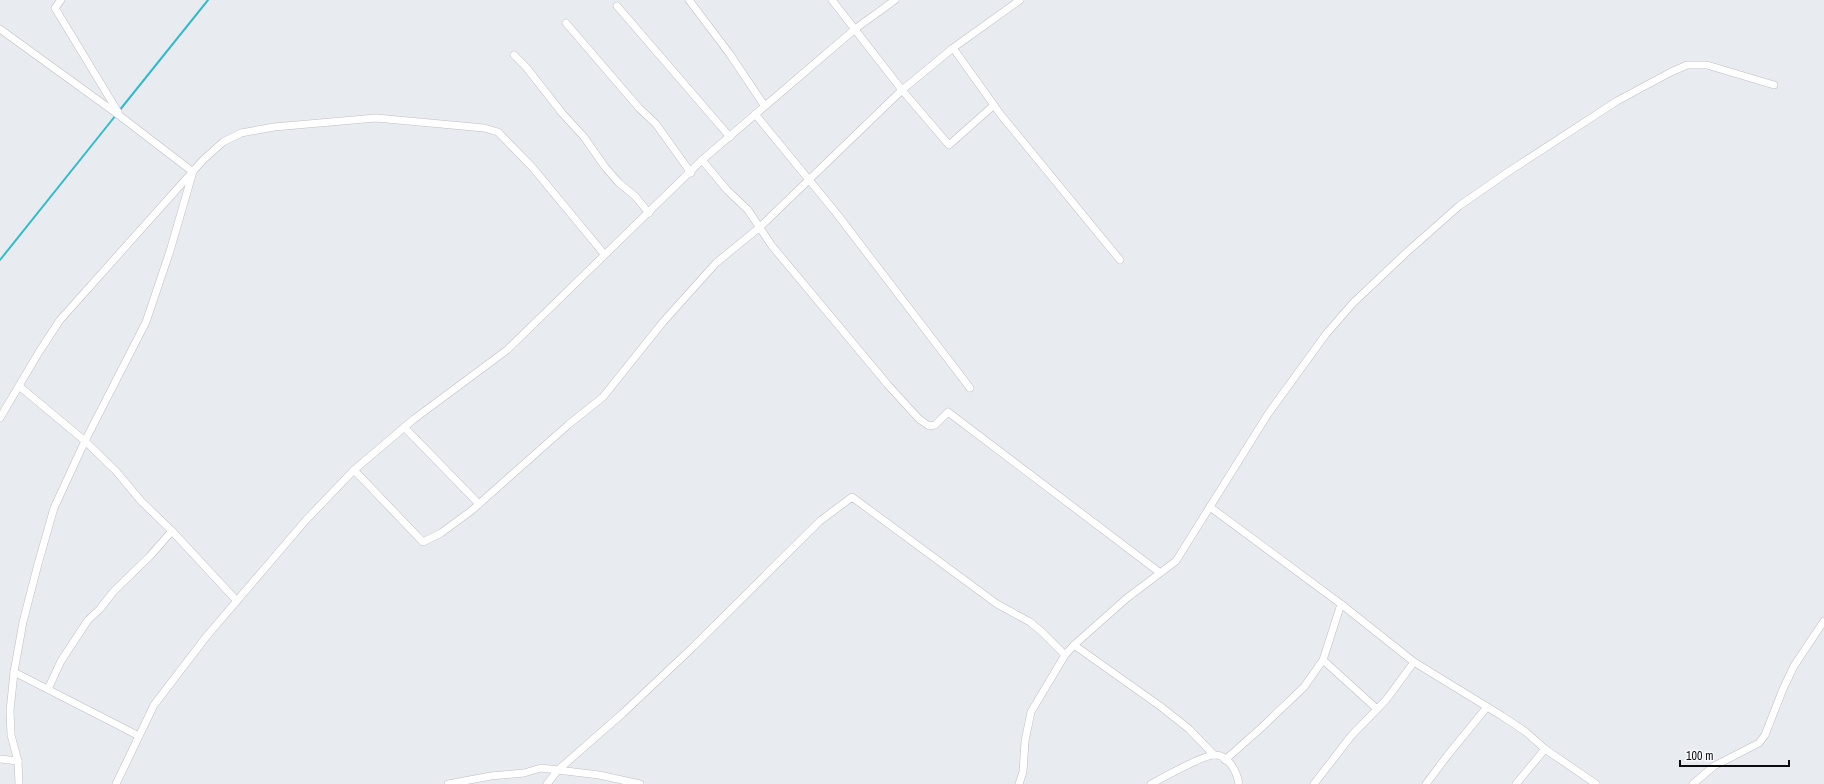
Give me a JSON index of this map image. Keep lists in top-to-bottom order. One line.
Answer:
{"scale_bar":"100 m"}
